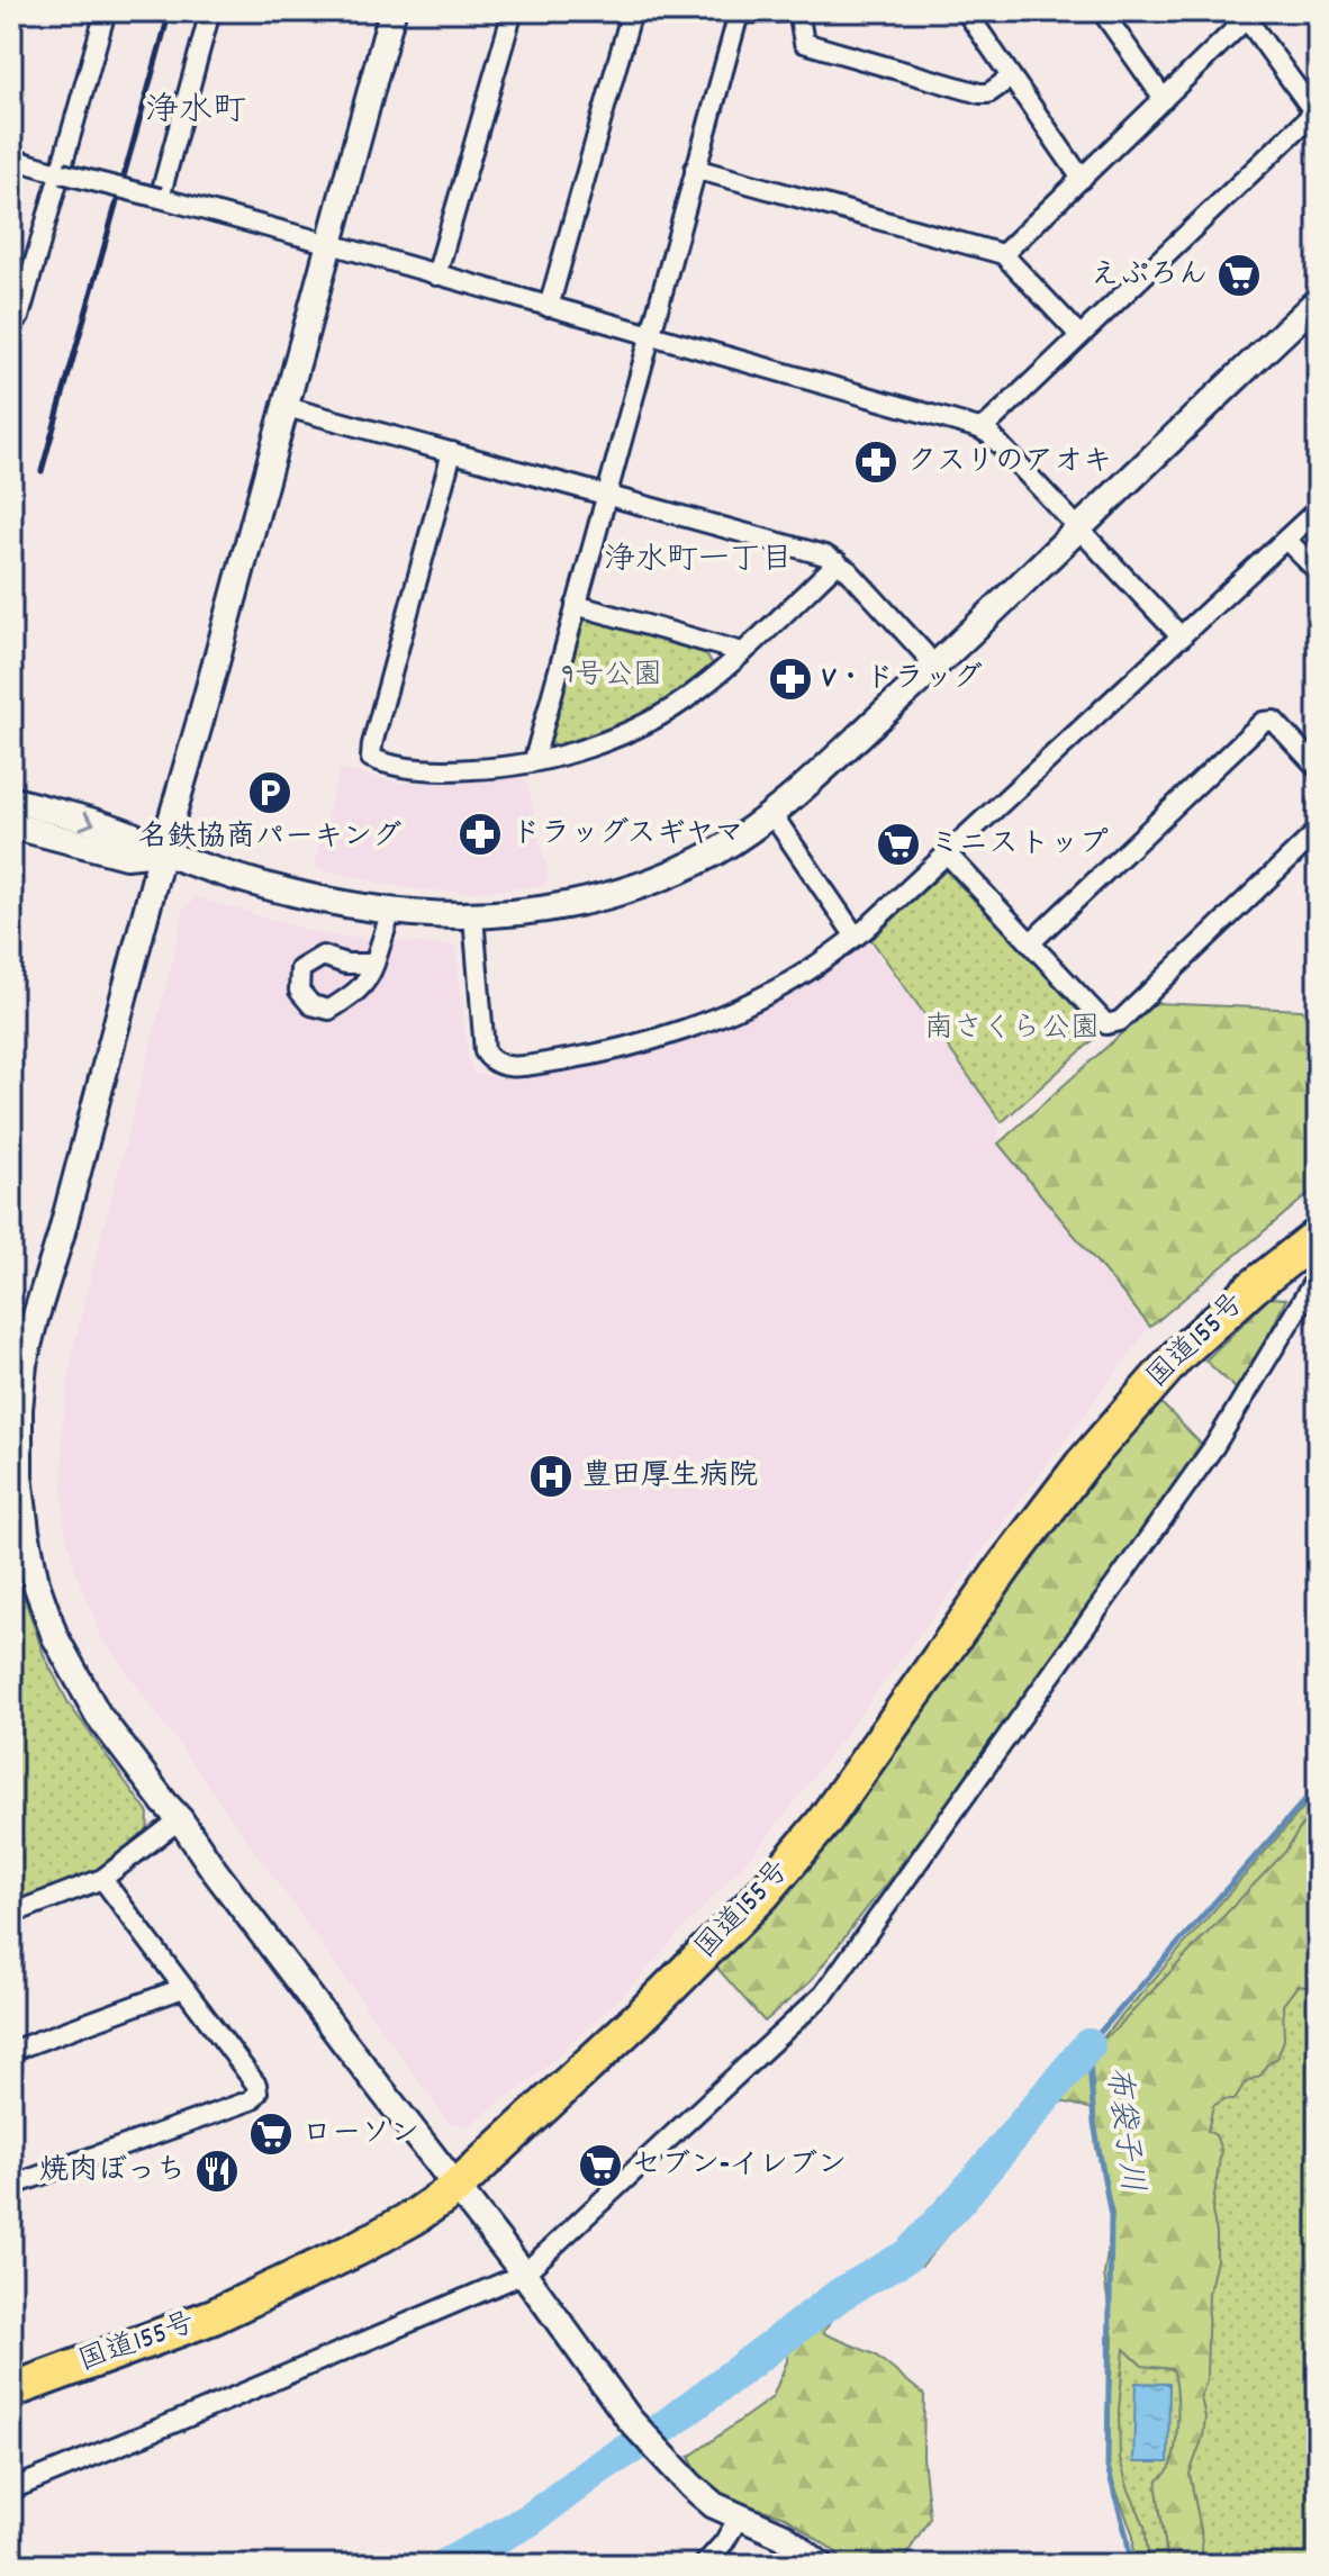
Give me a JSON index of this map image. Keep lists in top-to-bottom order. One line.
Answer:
{"streets":{"highway":["国道155号"]},"districts":["浄水町","浄水町一丁目"],"water":["布袋子川"],"parks":["9号公園","南さくら公園"],"places":{"supermarket":["えぷろん","ミニストップ","ローソン","セブン-イレブン"],"pharmacy":["クスリのアオキ","V・ドラッグ","ドラッグスギヤマ"],"parking":["名鉄協商パーキング"],"hospital":["豊田厚生病院"],"restaurant":["焼肉ぼっち"]}}
